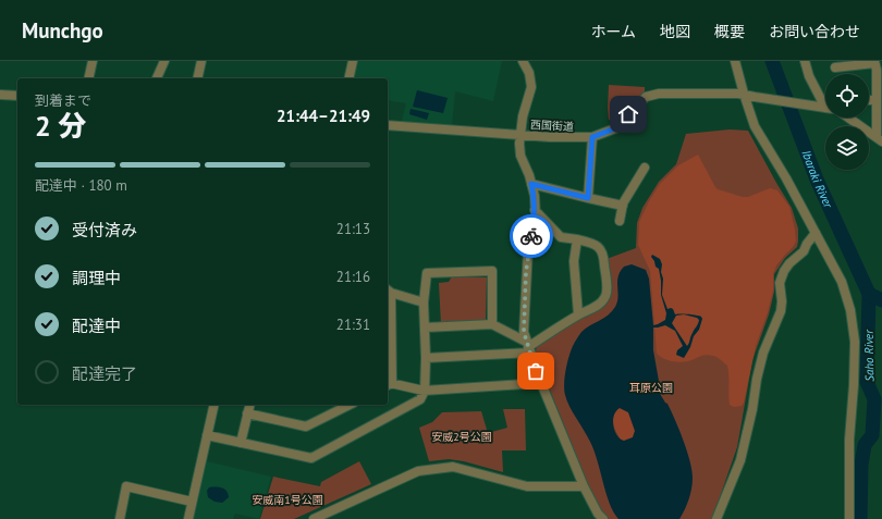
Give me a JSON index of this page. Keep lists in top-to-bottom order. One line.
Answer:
{"streets":{"street":["西国街道"]},"water":["Ibaraki River","Saho River"],"parks":["耳原公園","安威2号公園","安威南1号公園"],"page":{"header":"Munchgo","nav":["ホーム","地図","概要","お問い合わせ"],"heading":["2 分","到着まで","21:44–21:49"],"bar":"配達中 · 180 m","list":[["受付済み","21:13"],["調理中","21:16"],["配達中","21:31"],"配達完了"]}}
